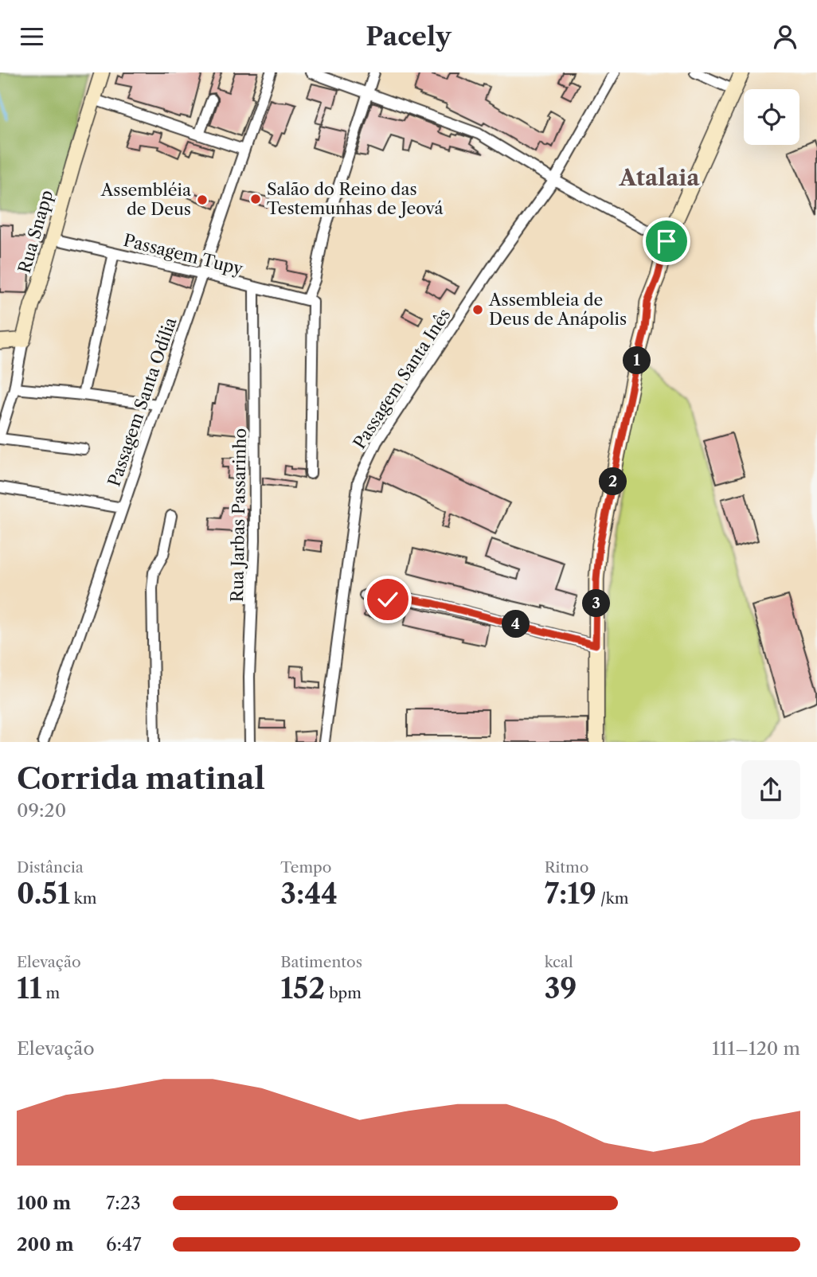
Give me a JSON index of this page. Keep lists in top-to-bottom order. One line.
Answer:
{"streets":{"street":["Rua Snapp","Passagem Tupy","Passagem Santa Inês","Passagem Santa Odília","Rua Jarbas Passarinho"]},"crossings":[["Rua Snapp","Passagem Tupy"],["Passagem Tupy","Passagem Santa Odília"],["Passagem Tupy","Rua Jarbas Passarinho"]],"districts":["Atalaia"],"places":["Salão do Reino das Testemunhas de Jeová","Assembléia de Deus","Assembleia de Deus de Anápolis"],"page":{"header":"Pacely","pins":["1","2","3","4"],"heading":["Corrida matinal","09:20"],"stats":[["Distância","0.51 km"],["Tempo","3:44"],["Ritmo","7:19 /km"],["Elevação","11 m"],["Batimentos","152 bpm"],["kcal","39"]],"chart":["Elevação","111–120 m"],"list":[{"name":"100 m","note":"7:23"},{"name":"200 m","note":"6:47"}]}}
